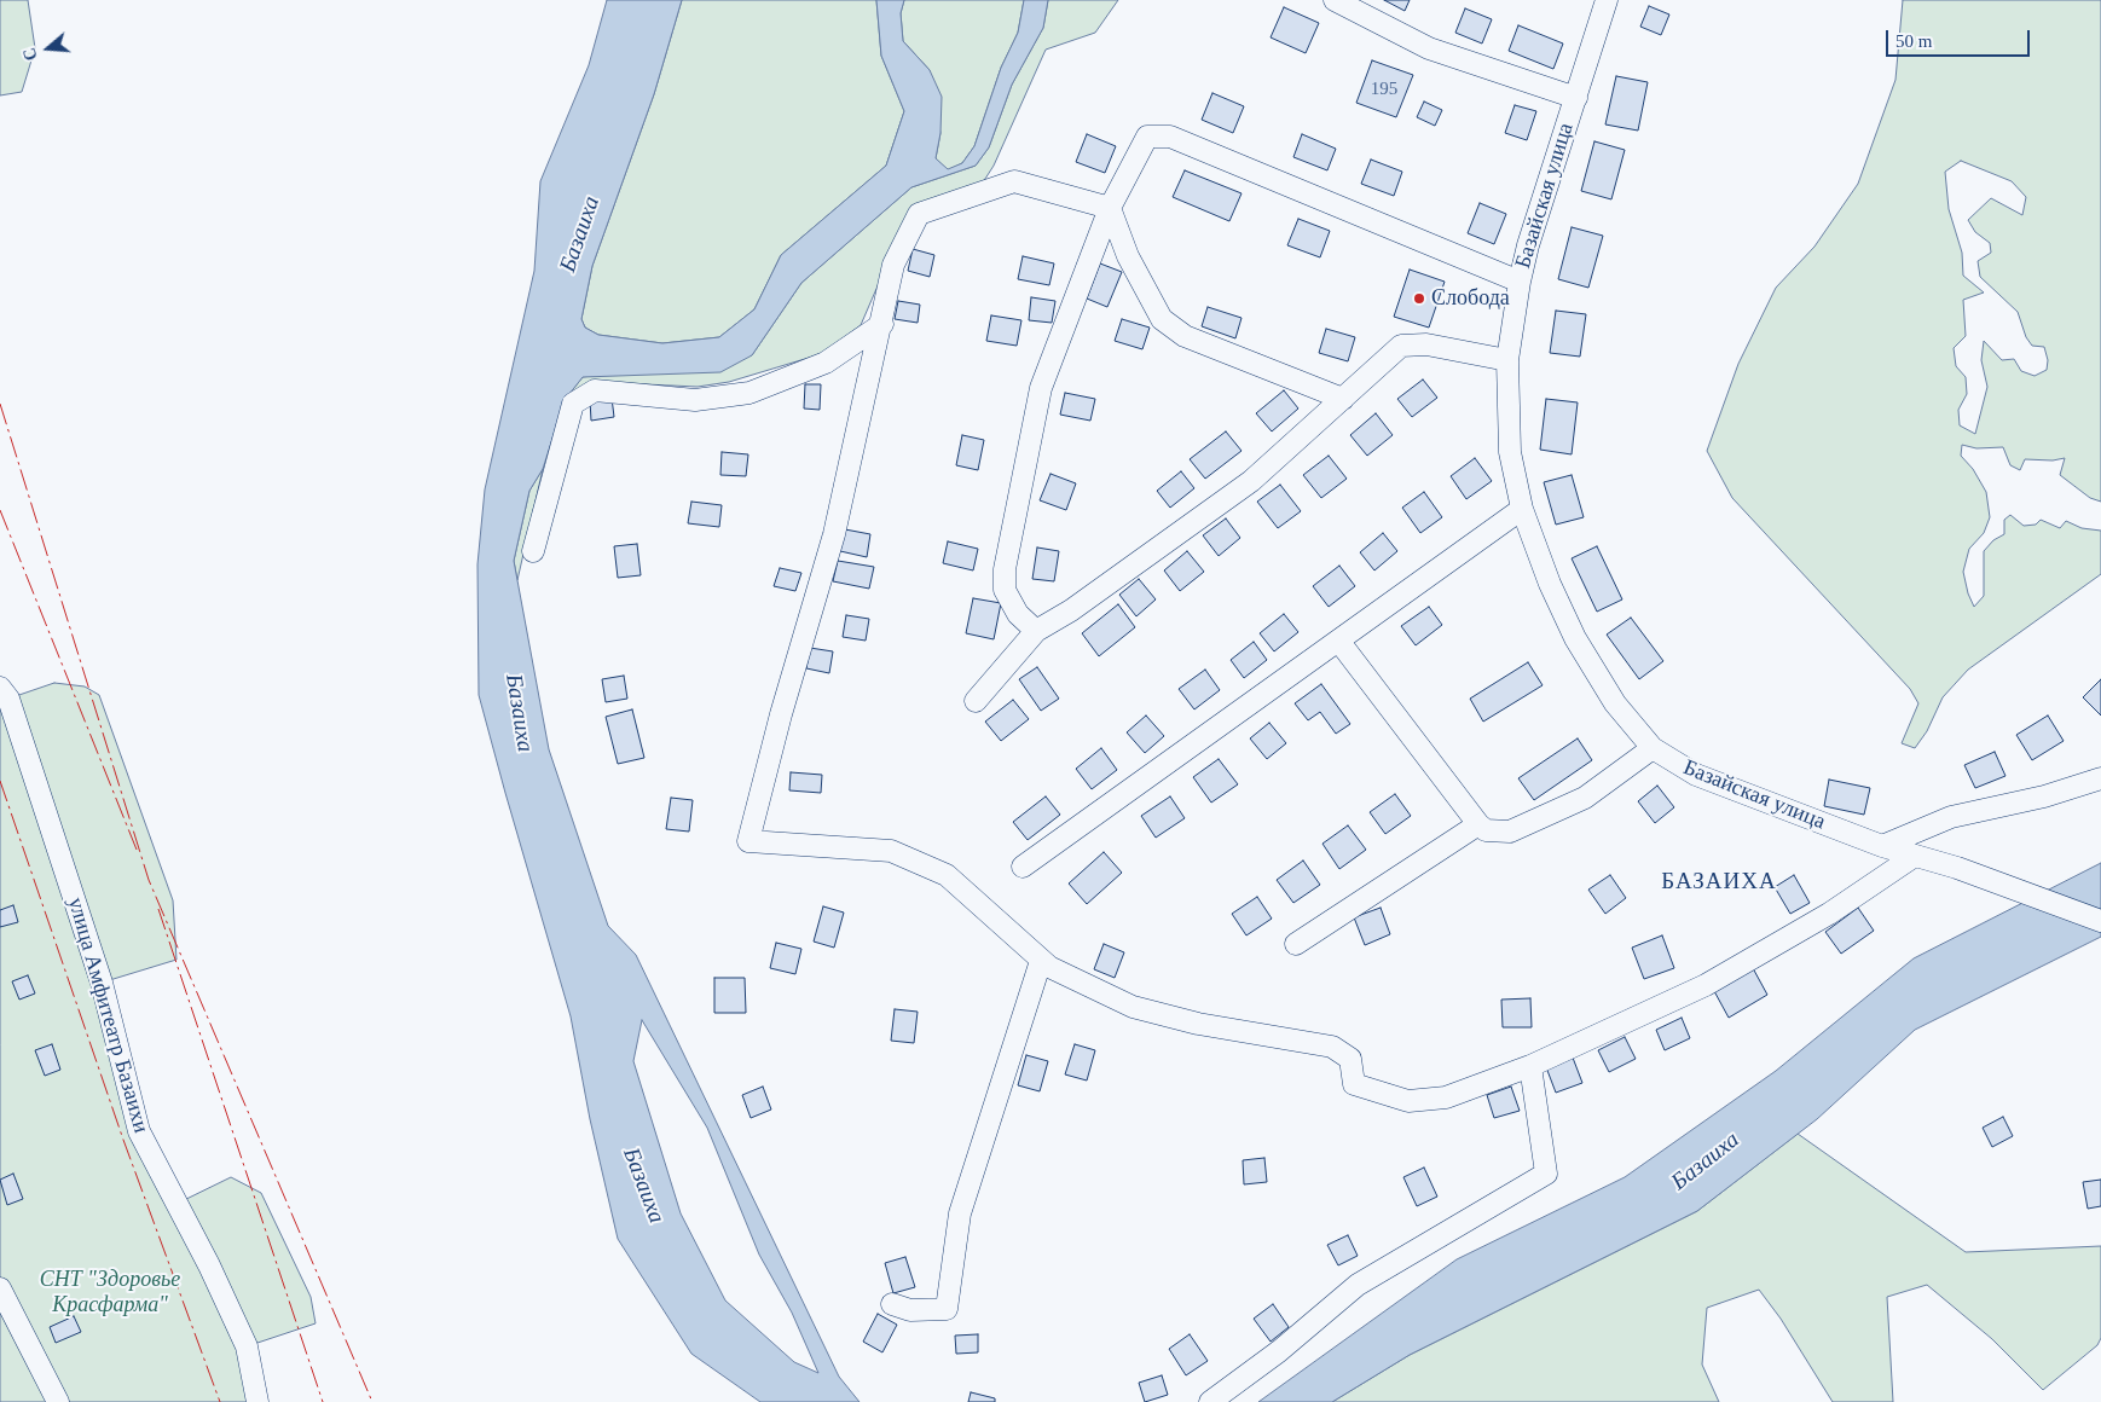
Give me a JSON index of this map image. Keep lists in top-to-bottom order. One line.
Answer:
{"streets":{"street":["Базайская улица","улица Амфитеатр Базаихи"]},"districts":["БАЗАИХА"],"water":["Базаиха"],"parks":["СНТ \"Здоровье Красфарма\""],"places":["Слобода"],"house_numbers":["195"],"scale_bar":"50 m","north":"left"}
